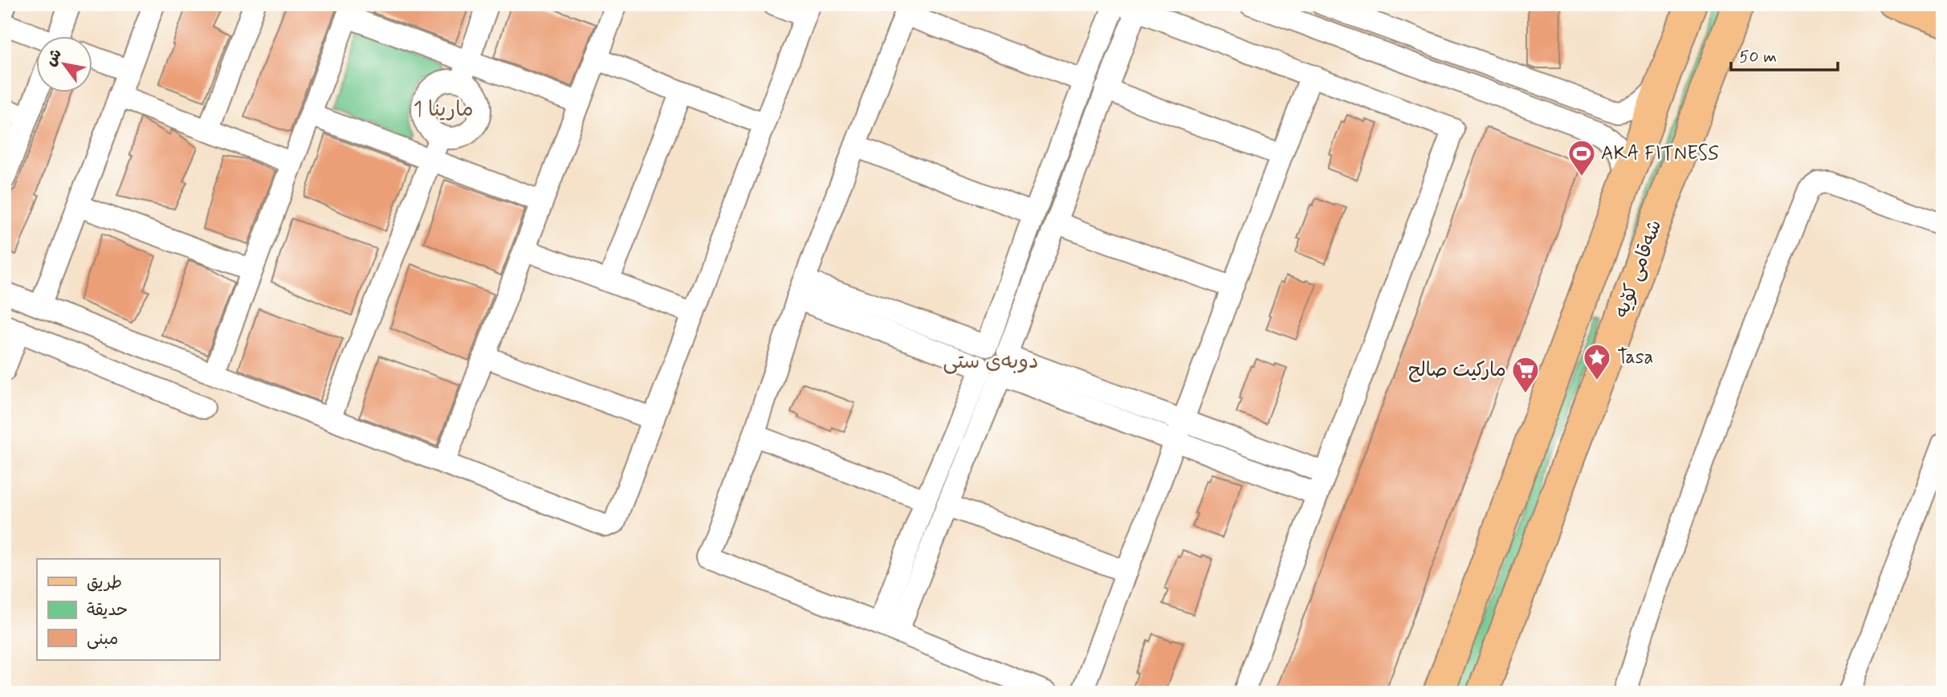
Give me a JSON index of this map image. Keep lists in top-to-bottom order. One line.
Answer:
{"streets":{"highway":["شەقامی کۆیە"]},"districts":["مارینا 1","دوبه‌ی ستی"],"places":{"sports":["AKA FITNESS"],"place":["Tasa"],"supermarket":["ماركيت صالح"]},"legend":["طريق","حديقة","مبنى"],"scale_bar":"50 m","north":"top left"}
